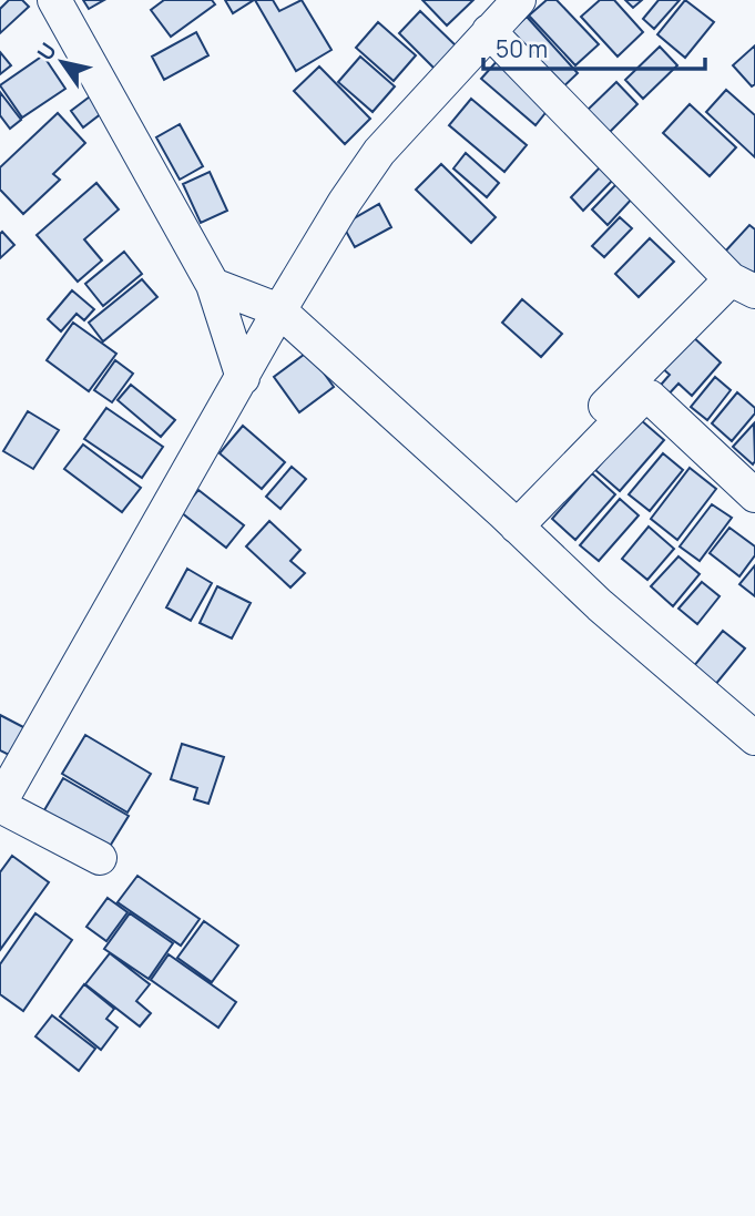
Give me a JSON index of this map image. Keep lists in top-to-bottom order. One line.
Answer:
{"scale_bar":"50 m","north":"top left"}
